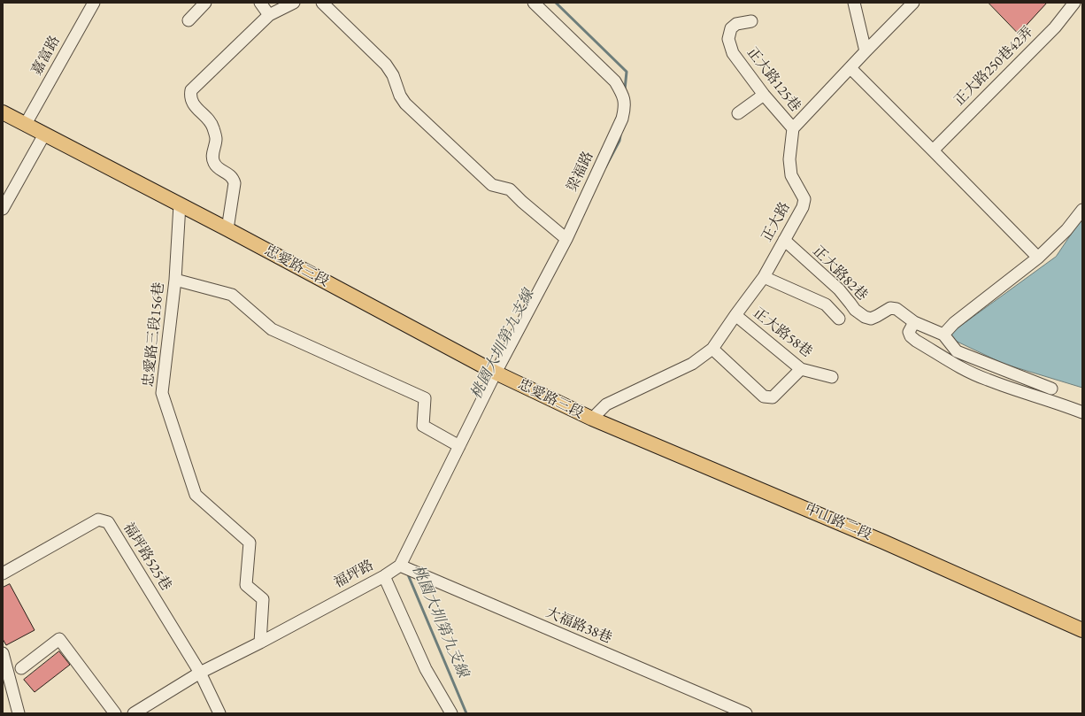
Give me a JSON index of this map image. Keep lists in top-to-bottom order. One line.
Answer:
{"streets":{"main road":["忠愛路三段","中山路二段"],"street":["嘉富路","正大路250巷42弄","正大路125巷","梁福路","正大路","正大路82巷","正大路58巷","忠愛路三段156巷","福坪路525巷","福坪路","大福路38巷"]},"crossings":[["嘉富路","忠愛路三段"],["正大路125巷","正大路"],["梁福路","忠愛路三段"],["梁福路","福坪路"],["正大路","忠愛路三段"],["正大路","正大路82巷"],["正大路","正大路58巷"],["正大路","中山路二段"],["忠愛路三段","忠愛路三段156巷"],["忠愛路三段","中山路二段"],["忠愛路三段","福坪路"],["忠愛路三段156巷","福坪路"],["福坪路525巷","福坪路"],["福坪路","大福路38巷"]],"water":["桃園大圳第九支線"]}
